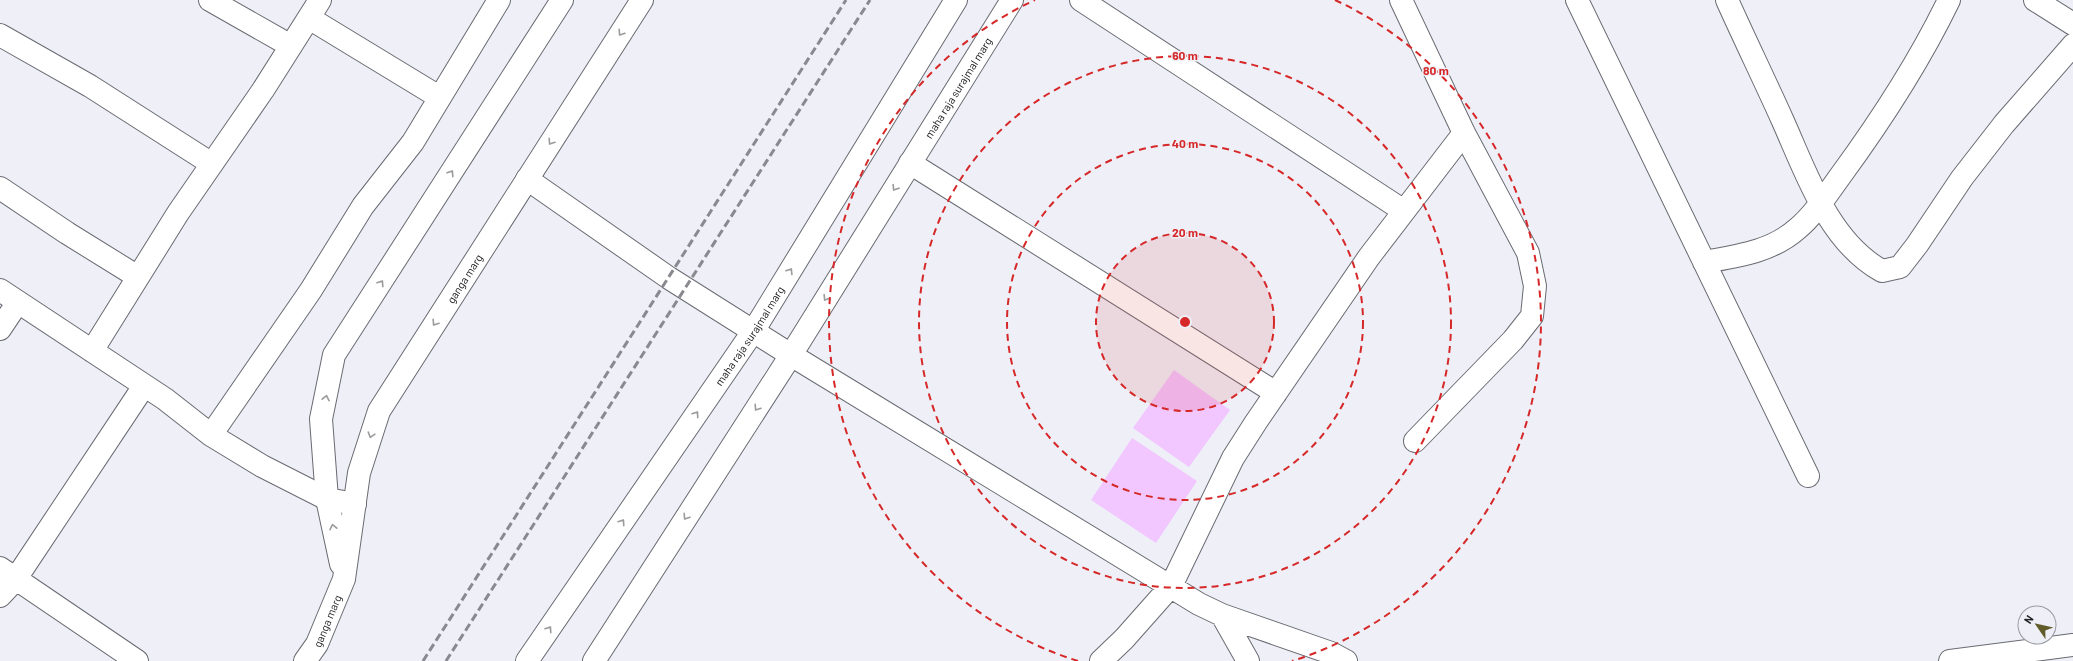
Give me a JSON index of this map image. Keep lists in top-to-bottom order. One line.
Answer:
{"streets":{"street":["maha raja surajmal marg","ganga marg"]},"north":"top left","rings":["60 m","80 m","40 m","20 m"]}
